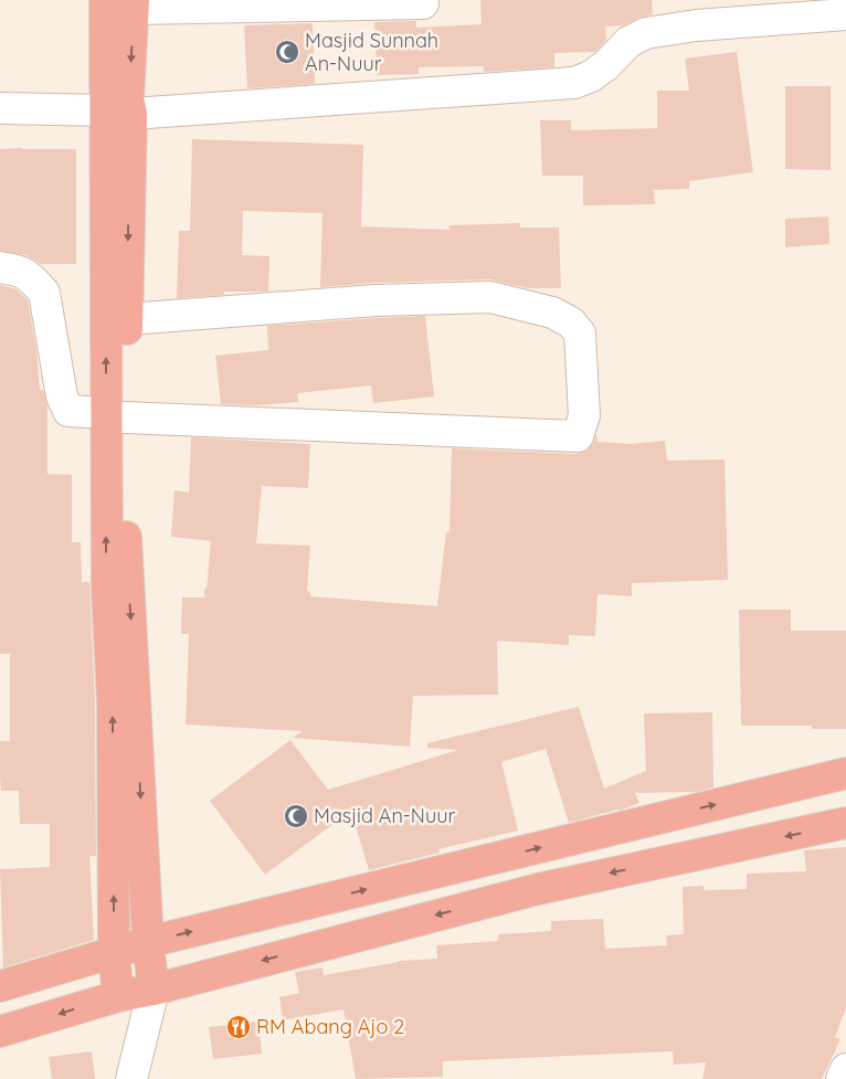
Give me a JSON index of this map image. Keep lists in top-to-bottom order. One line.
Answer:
{"places":{"mosque":["Masjid Sunnah An-Nuur","Masjid An-Nuur"],"restaurant":["RM Abang Ajo 2"]}}
